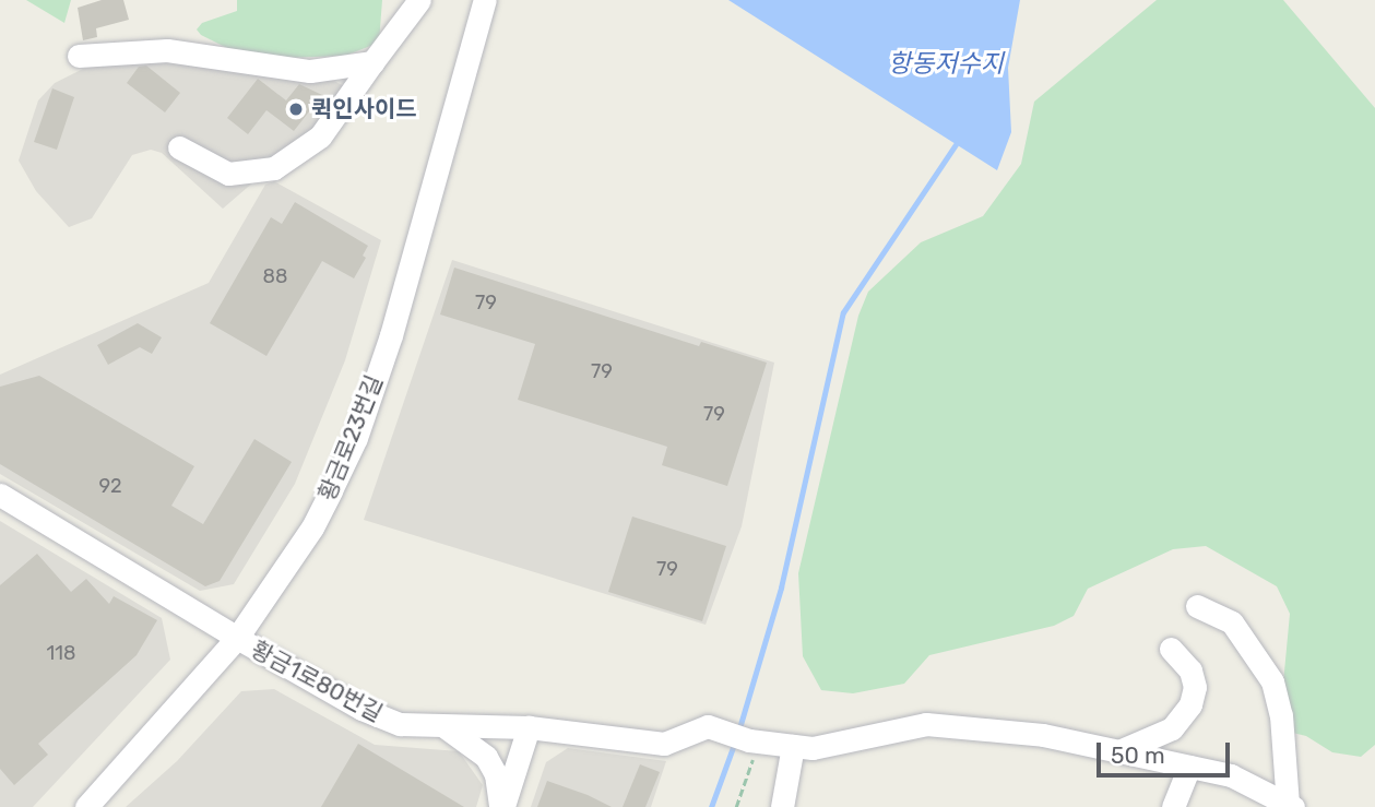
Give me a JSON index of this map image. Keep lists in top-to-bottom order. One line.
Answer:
{"streets":{"street":["황금로23번길","황금1로80번길"]},"crossings":[["황금로23번길","황금1로80번길"]],"water":["항동저수지"],"places":["퀵인사이드"],"house_numbers":["88","79","79","79","92","79","118"],"scale_bar":"50 m"}
